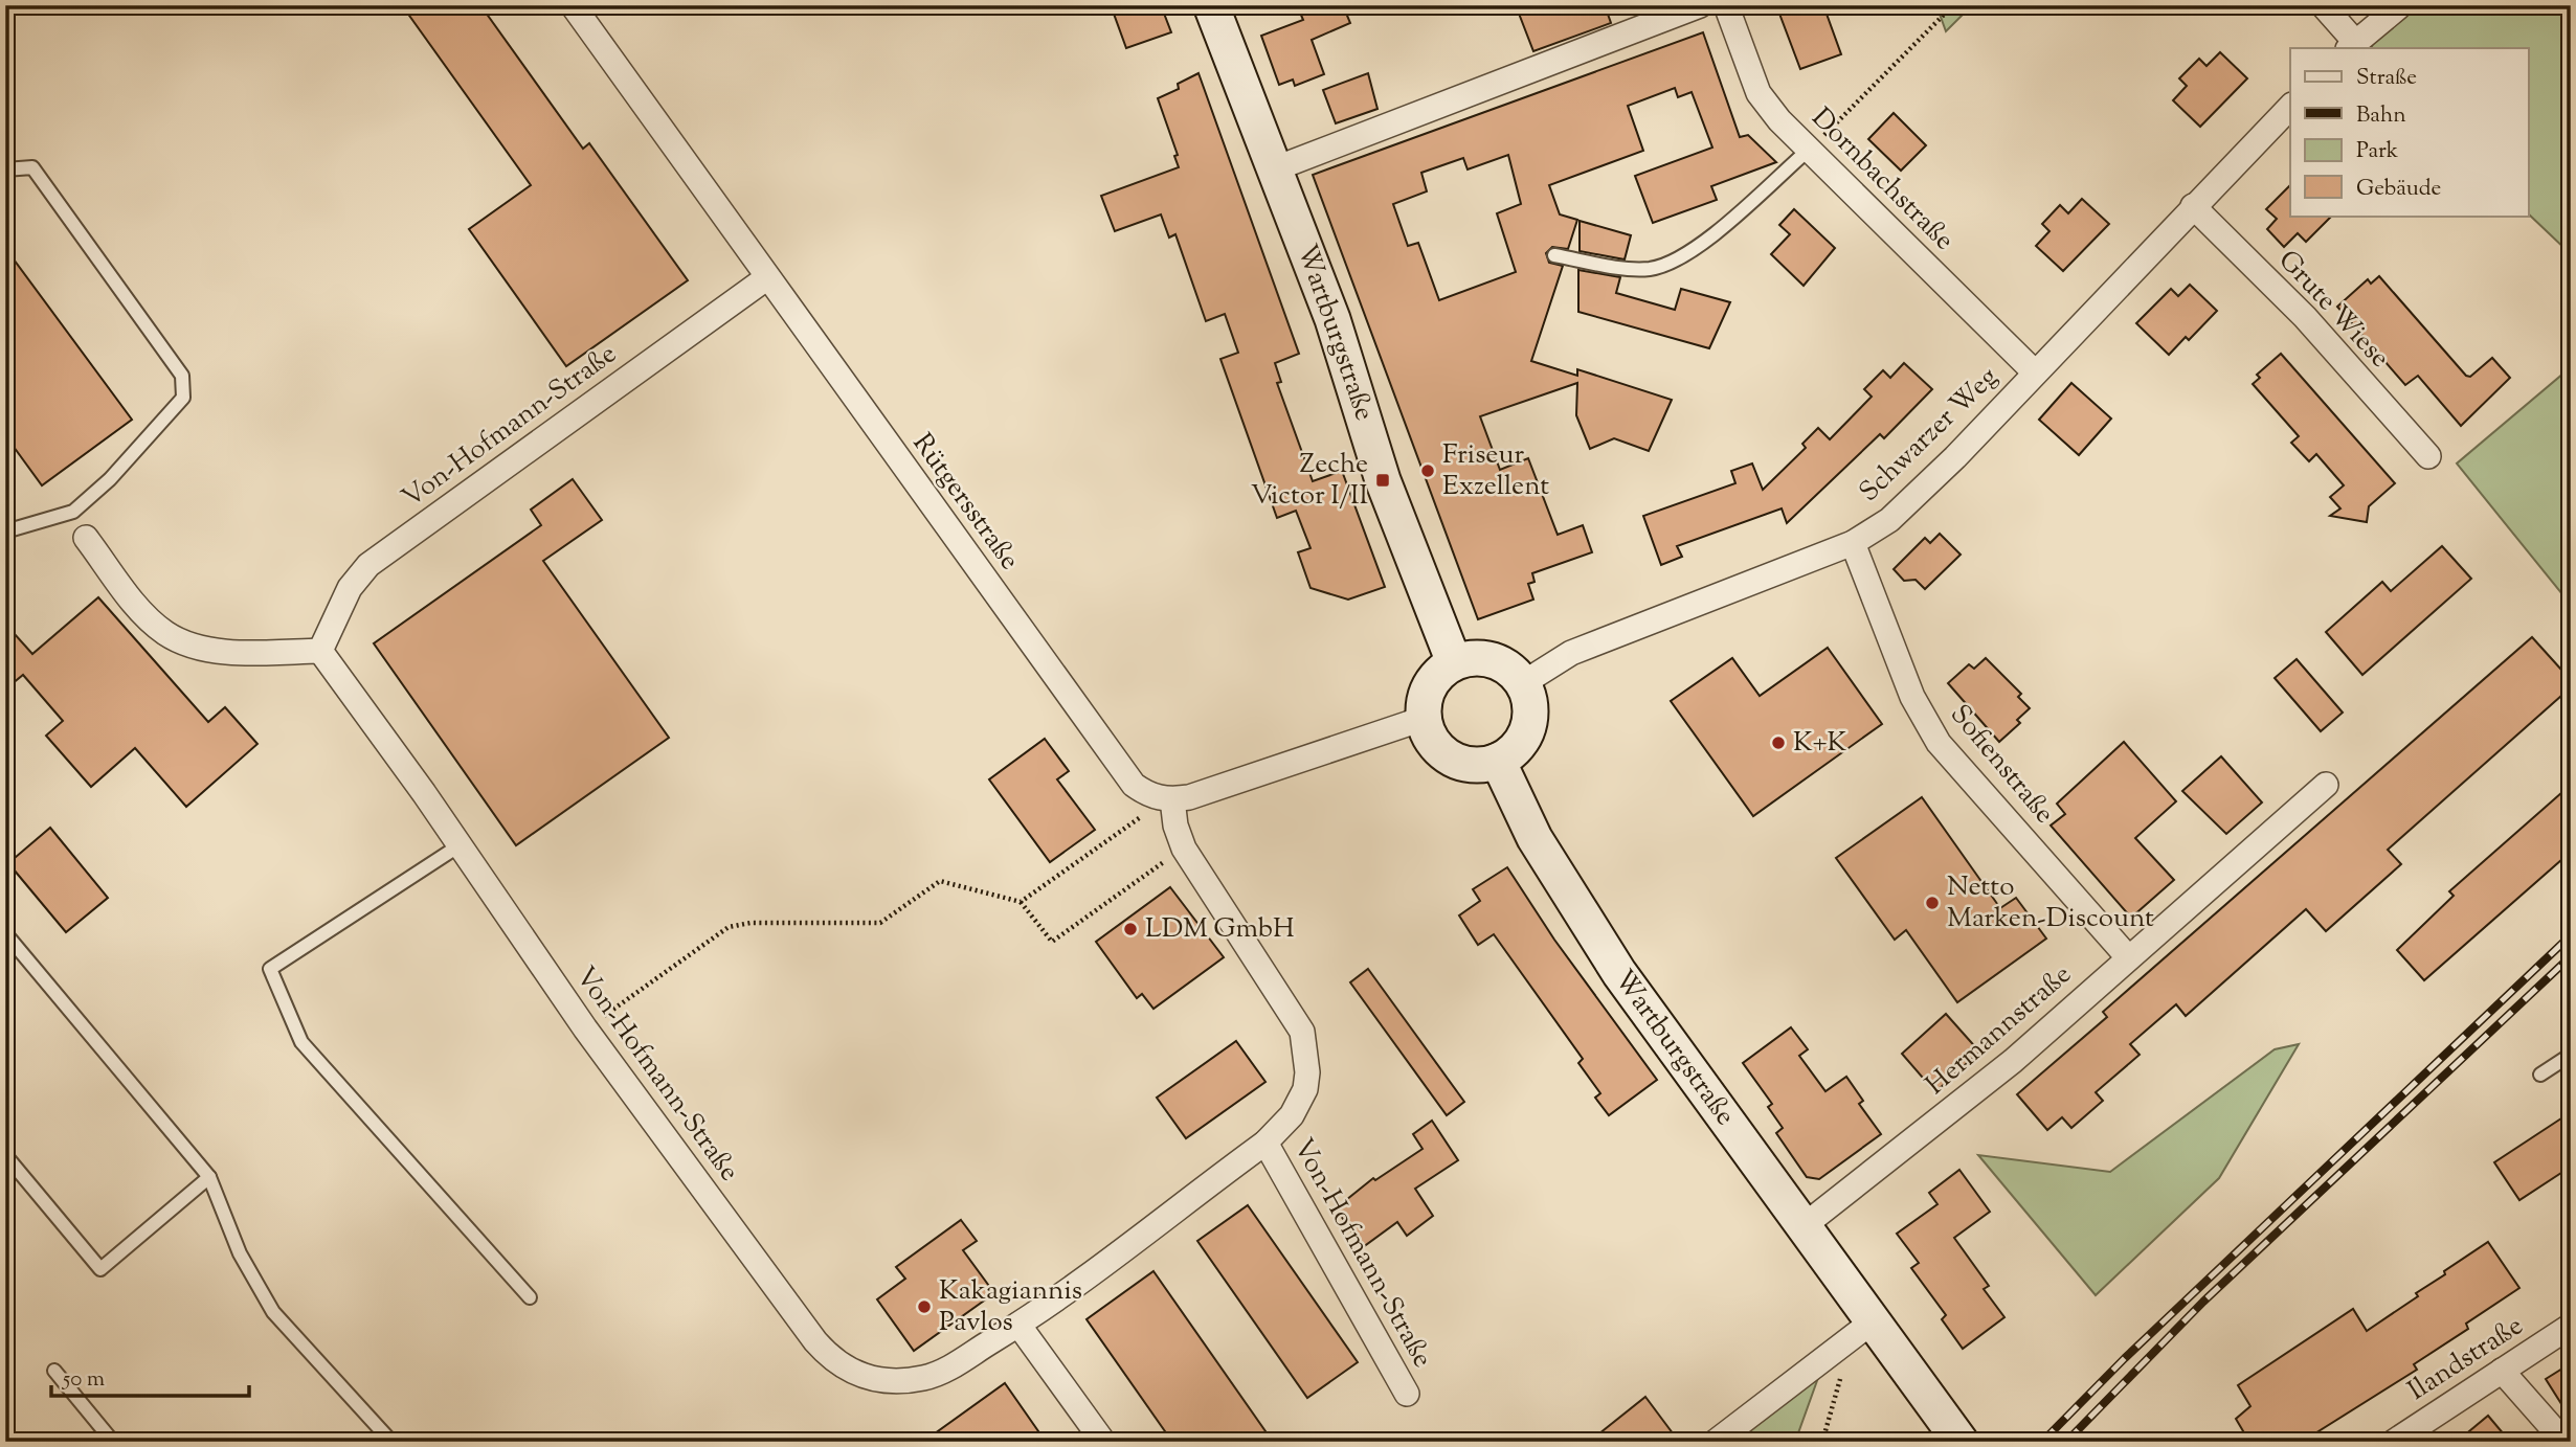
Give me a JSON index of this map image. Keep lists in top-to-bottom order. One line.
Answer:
{"streets":{"main road":["Wartburgstraße"],"street":["Dornbachstraße","Grute Wiese","Von-Hofmann-Straße","Schwarzer Weg","Rütgersstraße","Sofienstraße","Hermannstraße","Ilandstraße"]},"crossings":[["Dornbachstraße","Schwarzer Weg"],["Grute Wiese","Schwarzer Weg"],["Wartburgstraße","Schwarzer Weg"],["Wartburgstraße","Hermannstraße"],["Von-Hofmann-Straße","Rütgersstraße"],["Schwarzer Weg","Sofienstraße"],["Sofienstraße","Hermannstraße"]],"places":{"other":["Friseur Exzellent","K+K","Netto Marken-Discount","LDM GmbH","Kakagiannis Pavlos"],"transit":["Zeche Victor I/II"]},"legend":["Straße","Bahn","Park","Gebäude"],"scale_bar":"50 m"}
